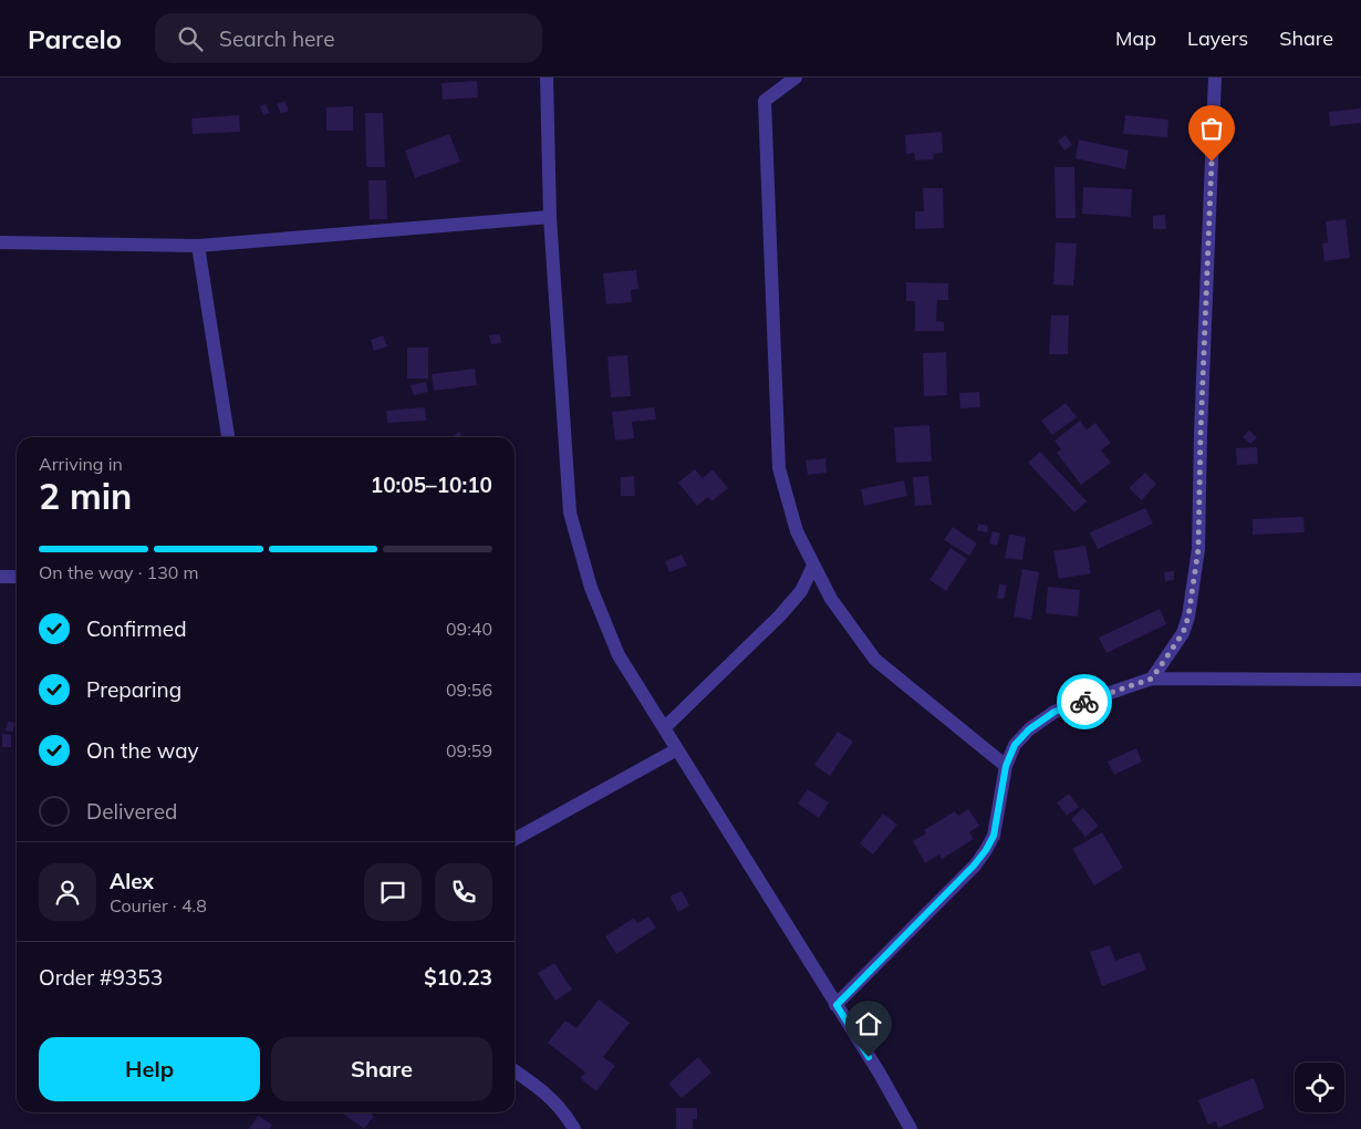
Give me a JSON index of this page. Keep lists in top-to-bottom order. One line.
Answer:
{"page":{"header":"Parcelo","search":"Search here","nav":["Map","Layers","Share"],"heading":["2 min","Arriving in","10:05–10:10"],"panel":["Alex","Courier · 4.8","Order #9353","$10.23"],"bar":"On the way · 130 m","list":[["Confirmed","09:40"],["Preparing","09:56"],["On the way","09:59"],"Delivered"],"buttons":["Help","Share"]}}
